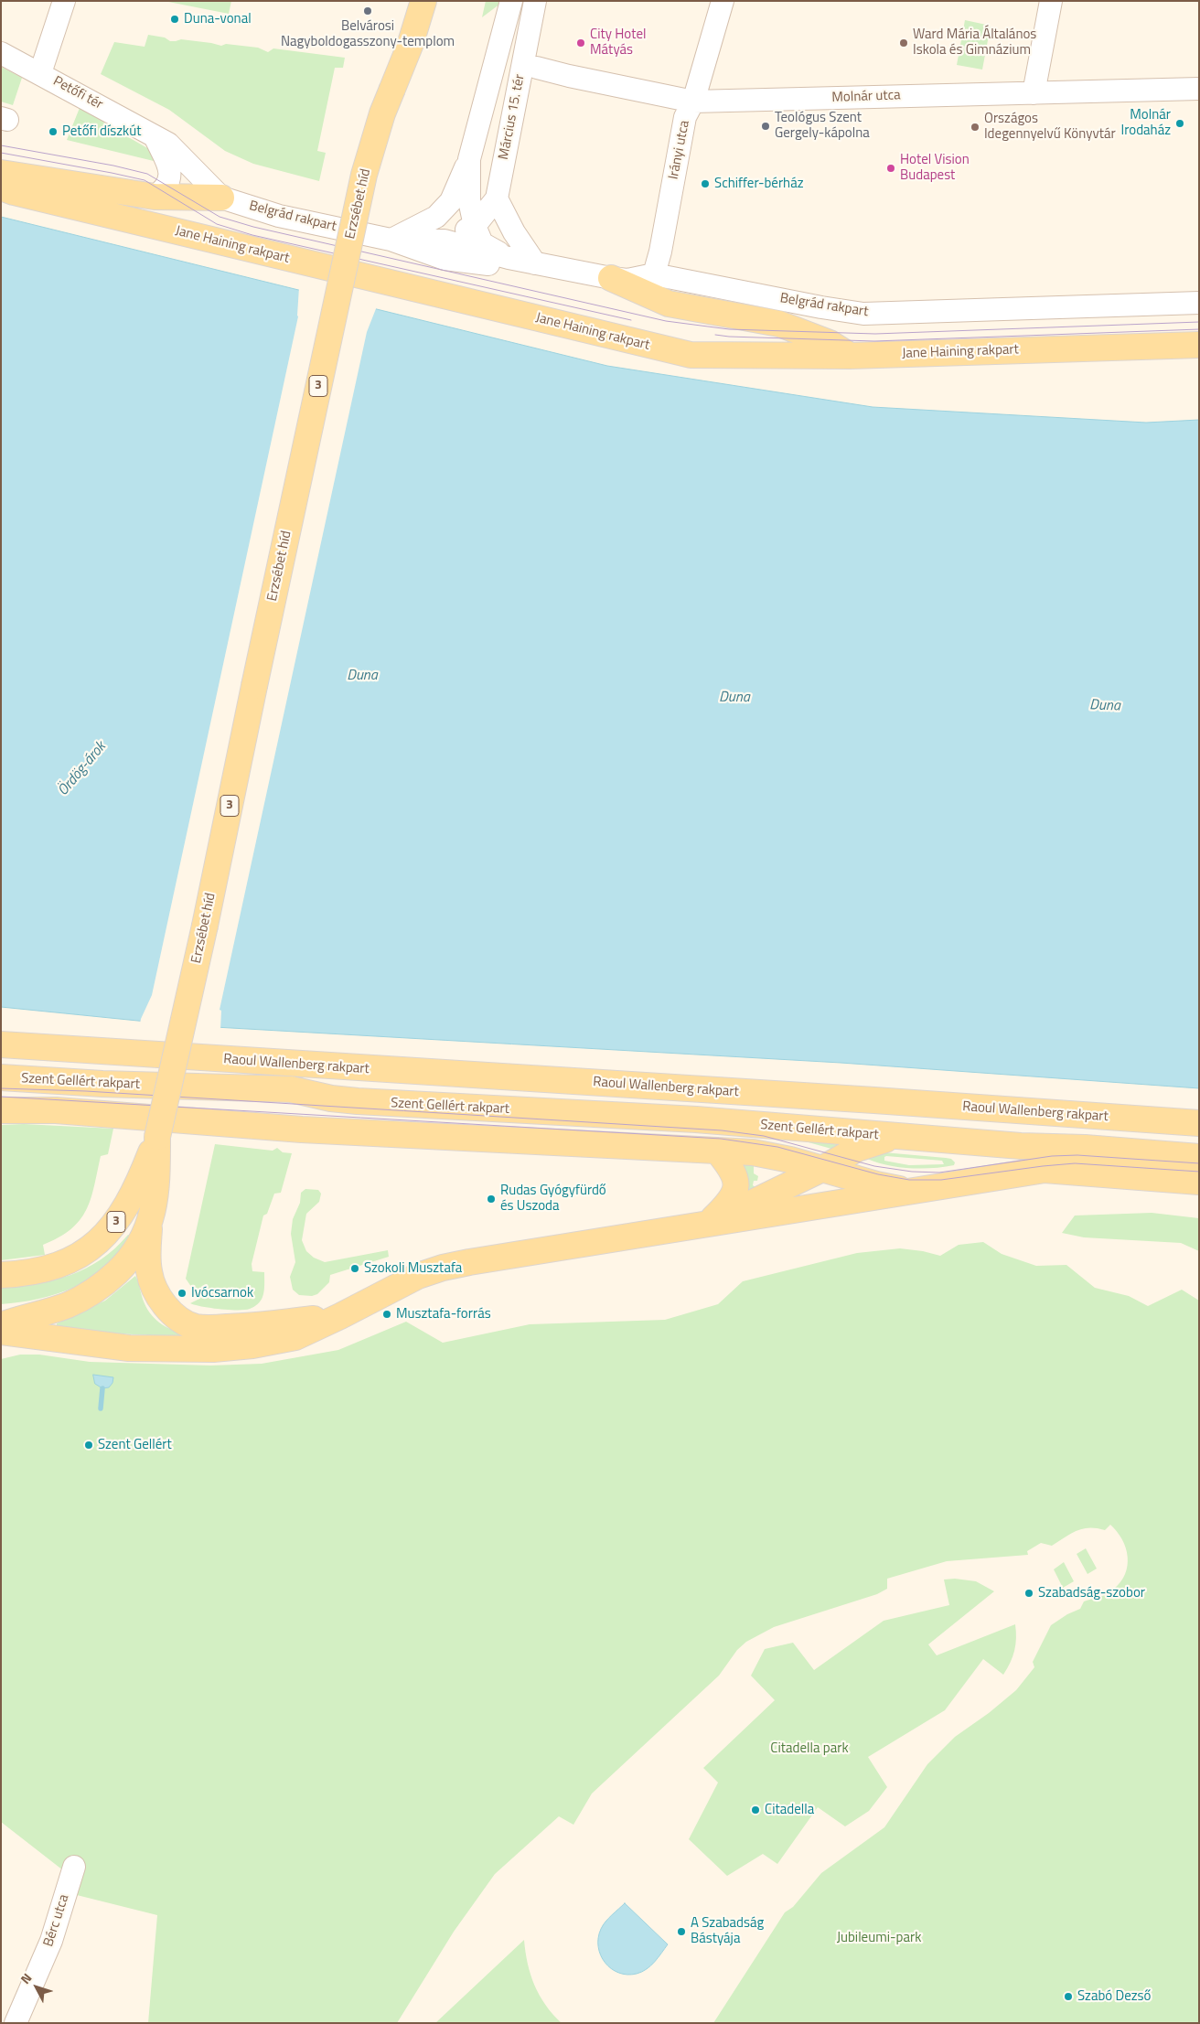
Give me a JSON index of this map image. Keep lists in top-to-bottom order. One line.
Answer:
{"streets":{"main road":["Erzsébet híd","Jane Haining rakpart","3","Raoul Wallenberg rakpart","Szent Gellért rakpart"],"street":["Petőfi tér","Molnár utca","Március 15. tér","Irányi utca","Belgrád rakpart","Bérc utca"]},"crossings":[["Petőfi tér","Belgrád rakpart"],["Molnár utca","Irányi utca"],["Március 15. tér","Belgrád rakpart"],["Irányi utca","Belgrád rakpart"],["Erzsébet híd","3"]],"water":["Duna","Ördög-árok"],"parks":["Citadella park","Jubileumi-park"],"places":["Belvárosi Nagyboldogasszony-templom","Duna-vonal","City Hotel Mátyás","Ward Mária Általános Iskola és Gimnázium","Molnár Irodaház","Teológus Szent Gergely-kápolna","Országos Idegennyelvű Könyvtár","Petőfi díszkút","Hotel Vision Budapest","Schiffer-bérház","Rudas Gyógyfürdő és Uszoda","Szokoli Musztafa","Ivócsarnok","Musztafa-forrás","Szent Gellért","Szabadság-szobor","Citadella","A Szabadság Bástyája","Szabó Dezső"],"north":"top left"}
